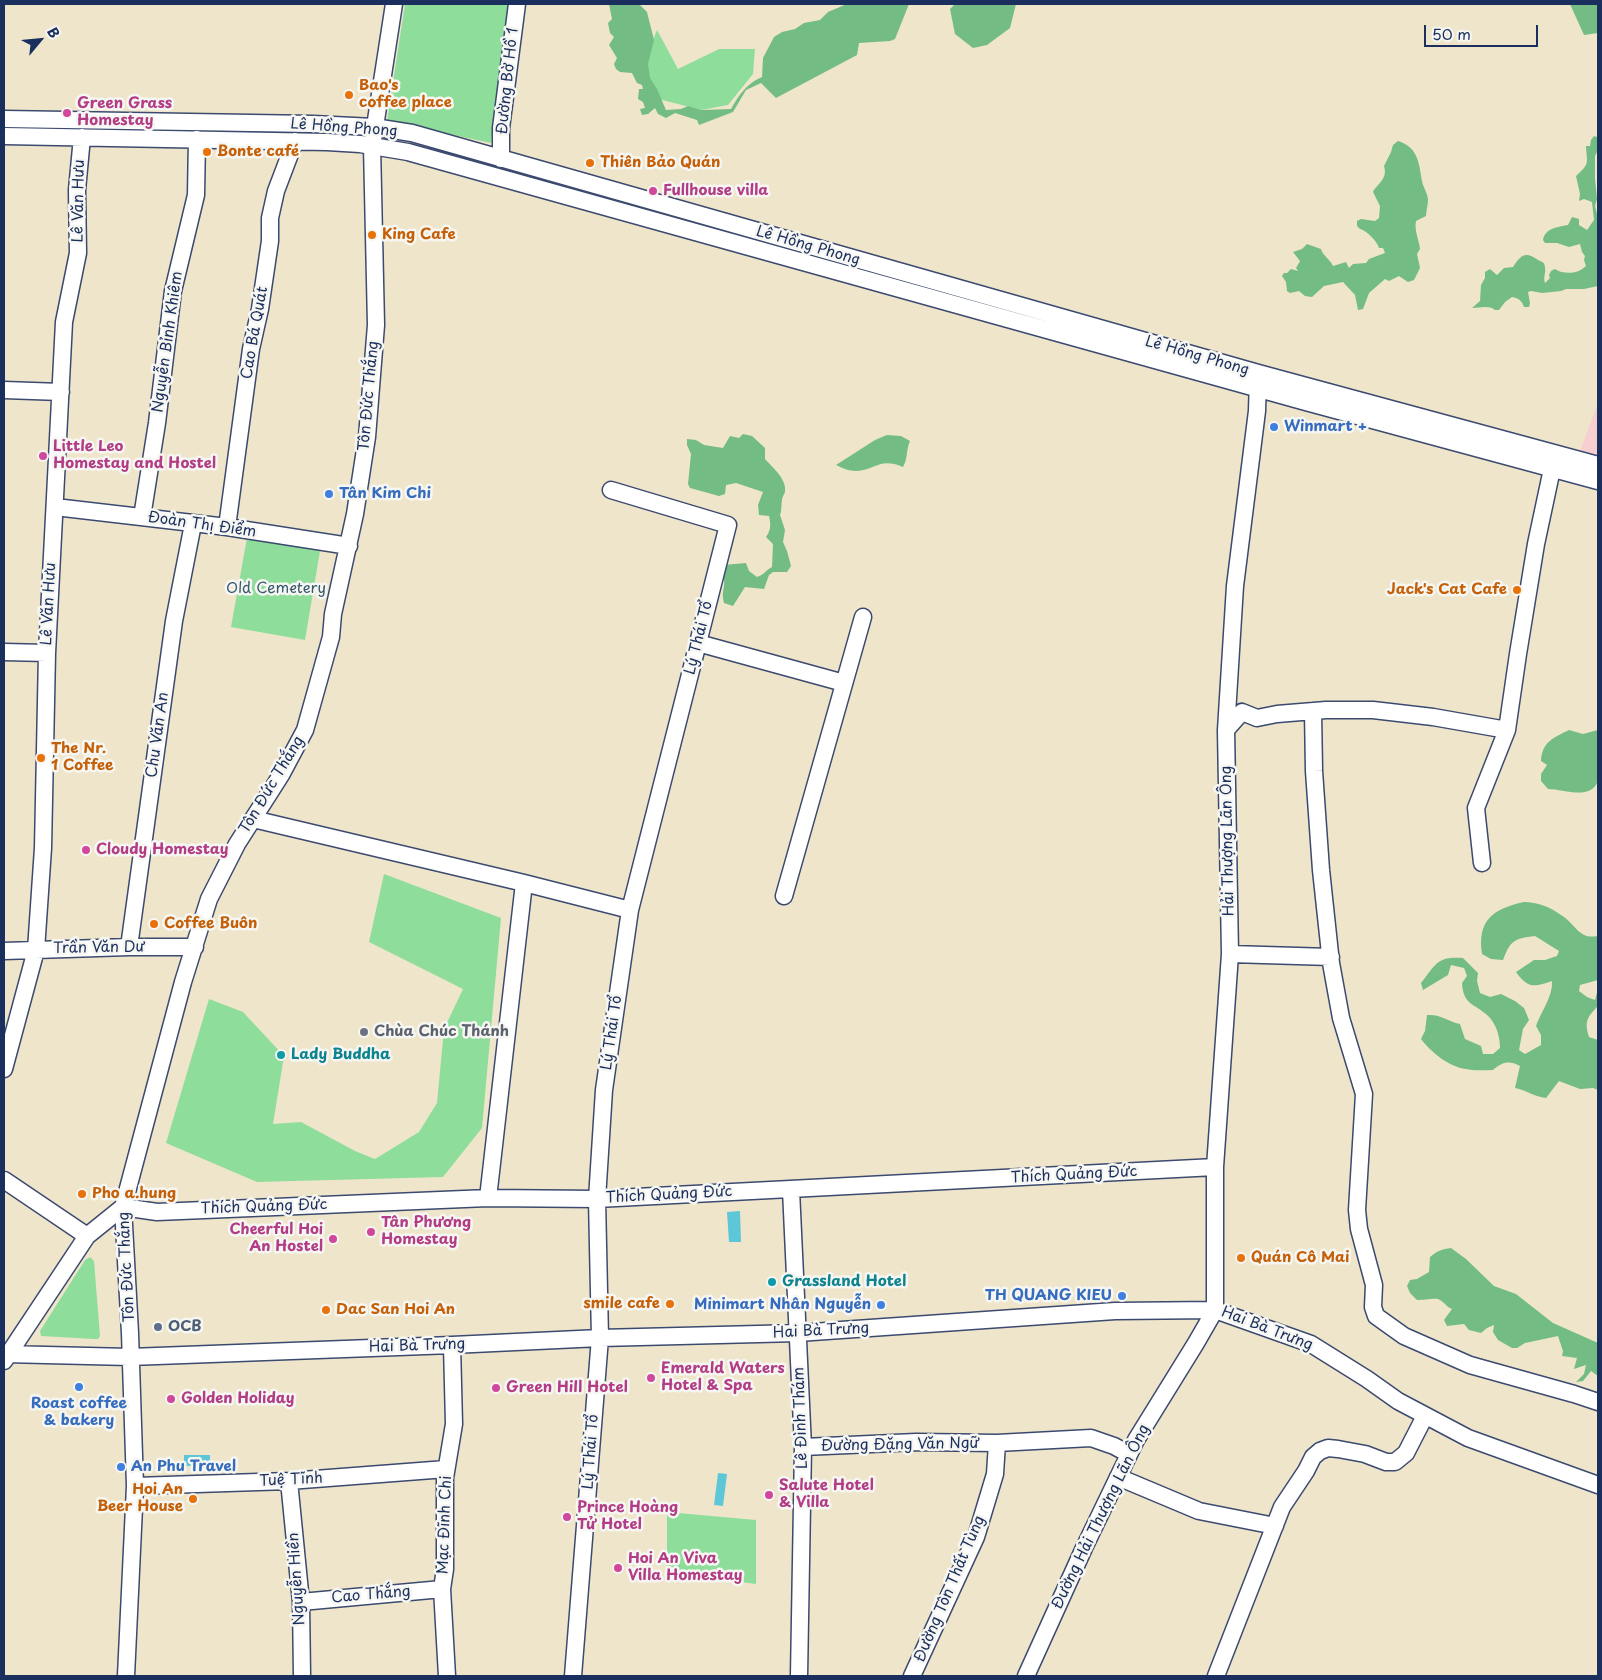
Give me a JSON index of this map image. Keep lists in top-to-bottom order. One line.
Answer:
{"streets":{"street":["Đường Bờ Hồ 1","Lê Hồng Phong","Lê Văn Hưu","Cao Bá Quát","Nguyễn Bỉnh Khiêm","Tôn Đức Thắng","Đoàn Thị Điểm","Lý Thái Tổ","Chu Văn An","Hải Thượng Lãn Ông","Trần Văn Dư","Thích Quảng Đức","Hai Bà Trưng","Lê Đình Thám","Đường Đặng Văn Ngữ","Tuệ Tĩnh","Đường Hải Thượng Lãn Ông","Mạc Đĩnh Chi","Nguyễn Hiền","Đường Tôn Thất Tùng","Cao Thắng"]},"crossings":[["Đường Bờ Hồ 1","Lê Hồng Phong"],["Lê Hồng Phong","Lê Văn Hưu"],["Lê Hồng Phong","Cao Bá Quát"],["Lê Hồng Phong","Nguyễn Bỉnh Khiêm"],["Lê Hồng Phong","Tôn Đức Thắng"],["Lê Hồng Phong","Hải Thượng Lãn Ông"],["Lê Văn Hưu","Đoàn Thị Điểm"],["Lê Văn Hưu","Trần Văn Dư"],["Cao Bá Quát","Đoàn Thị Điểm"],["Nguyễn Bỉnh Khiêm","Đoàn Thị Điểm"],["Tôn Đức Thắng","Đoàn Thị Điểm"],["Tôn Đức Thắng","Trần Văn Dư"],["Tôn Đức Thắng","Thích Quảng Đức"],["Tôn Đức Thắng","Hai Bà Trưng"],["Tôn Đức Thắng","Tuệ Tĩnh"],["Đoàn Thị Điểm","Chu Văn An"],["Lý Thái Tổ","Thích Quảng Đức"],["Lý Thái Tổ","Hai Bà Trưng"],["Chu Văn An","Trần Văn Dư"],["Hải Thượng Lãn Ông","Thích Quảng Đức"],["Hải Thượng Lãn Ông","Hai Bà Trưng"],["Hải Thượng Lãn Ông","Đường Hải Thượng Lãn Ông"],["Thích Quảng Đức","Lê Đình Thám"],["Hai Bà Trưng","Lê Đình Thám"],["Hai Bà Trưng","Đường Hải Thượng Lãn Ông"],["Hai Bà Trưng","Mạc Đĩnh Chi"],["Lê Đình Thám","Đường Đặng Văn Ngữ"],["Đường Đặng Văn Ngữ","Đường Hải Thượng Lãn Ông"],["Đường Đặng Văn Ngữ","Đường Tôn Thất Tùng"],["Tuệ Tĩnh","Mạc Đĩnh Chi"],["Tuệ Tĩnh","Nguyễn Hiền"],["Mạc Đĩnh Chi","Cao Thắng"],["Nguyễn Hiền","Cao Thắng"]],"parks":["Old Cemetery"],"places":["Bao's coffee place","Green Grass Homestay","Bonte café","Thiên Bảo Quán","Fullhouse villa","King Cafe","Winmart +","Little Leo Homestay and Hostel","Tân Kim Chi","Jack's Cat Cafe","The Nr. 1 Coffee","Cloudy Homestay","Coffee Buôn","Chùa Chúc Thánh","Lady Buddha","Pho a.hung","Tân Phương Homestay","Cheerful Hoi An Hostel","Quán Cô Mai","Grassland Hotel","TH QUANG KIEU","smile cafe","Minimart Nhân Nguyễn","Dac San Hoi An","OCB","Emerald Waters Hotel & Spa","Roast coffee & bakery","Green Hill Hotel","Golden Holiday","An Phu Travel","Salute Hotel & Villa","Hoi An Beer House","Prince Hoàng Tử Hotel","Hoi An Viva Villa Homestay"],"scale_bar":"50 m","north":"top right"}
